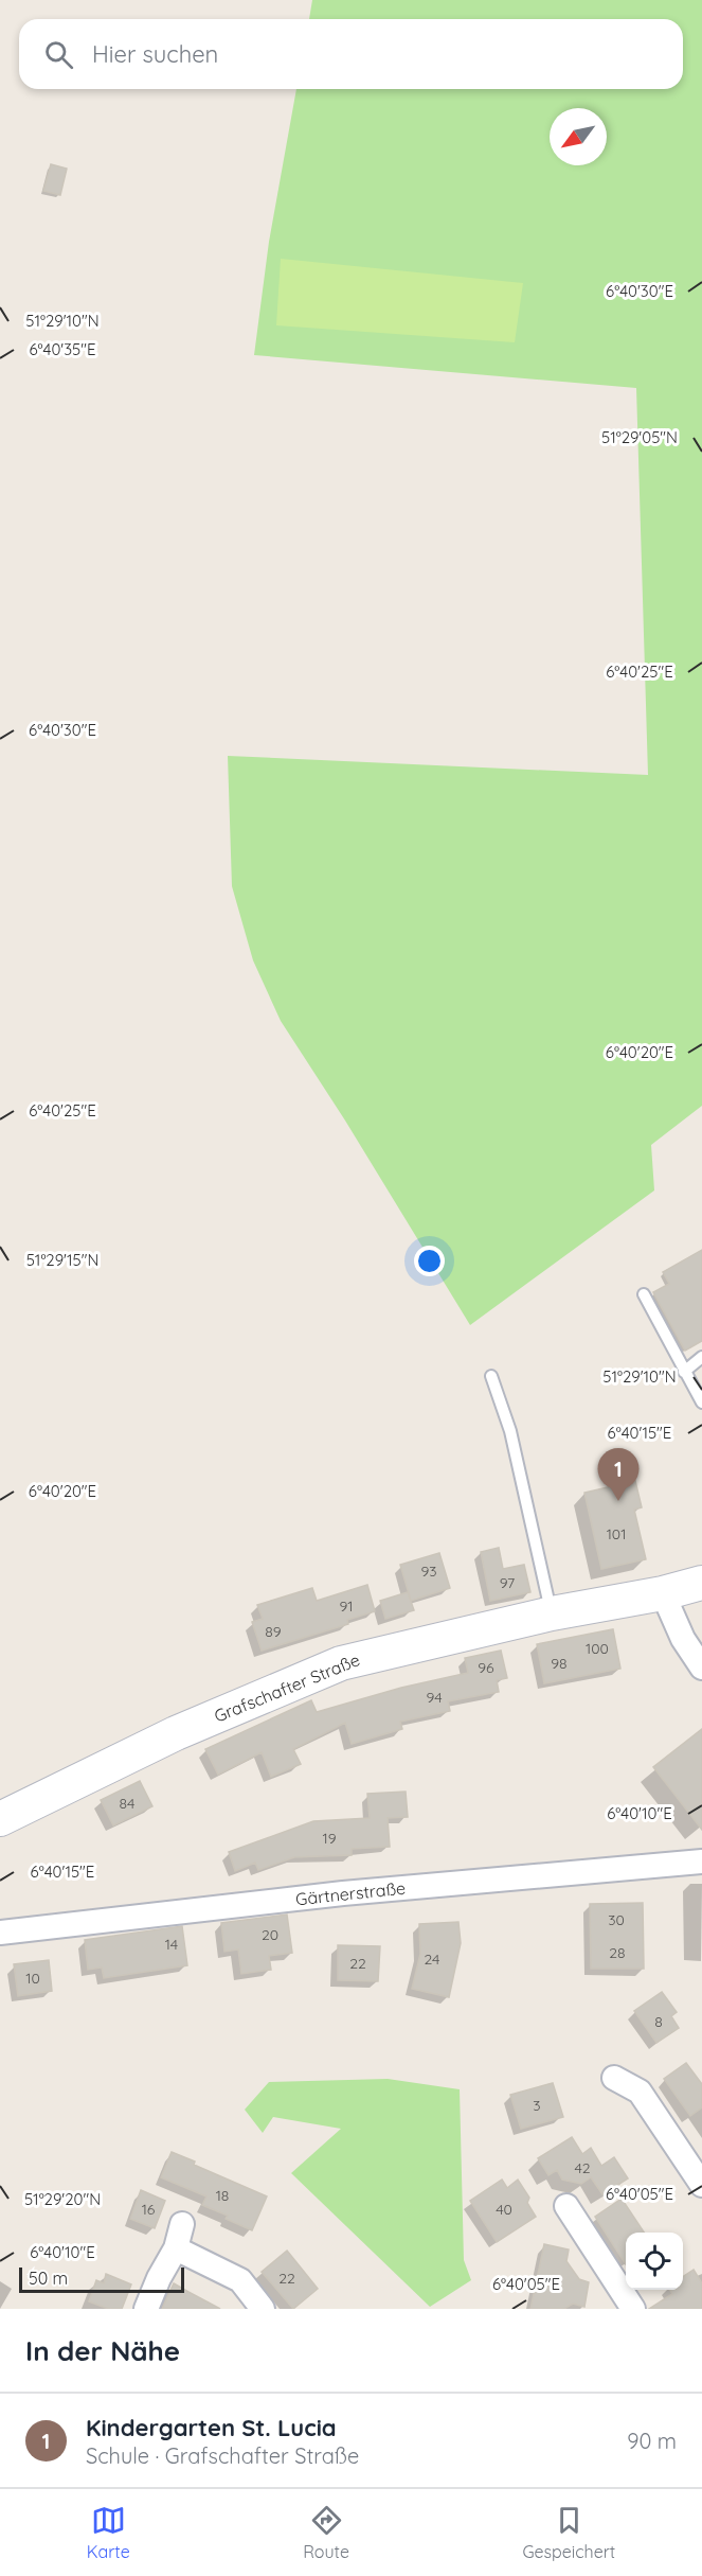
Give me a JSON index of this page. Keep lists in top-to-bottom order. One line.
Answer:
{"streets":{"main road":["Grafschafter Straße"],"street":["Gärtnerstraße"]},"house_numbers":["101","93","97","91","89","100","98","96","94","84","19","30","20","14","28","24","22","10","8","3","42","18","16","40","22"],"scale_bar":"50 m","north":"bottom left","page":{"search":"Hier suchen","pins":"1","scale":"50 m","heading":"In der Nähe","list":[{"mark":"1","name":"Kindergarten St. Lucia","note":"Schule · Grafschafter Straße","value":"90 m"}],"nav":["Karte","Route","Gespeichert"]},"coordinates":["6°40'30\"E","51°29'10\"N","6°40'35\"E","51°29'05\"N","6°40'25\"E","6°40'20\"E","51°29'15\"N","6°40'15\"E","6°40'10\"E","6°40'05\"E","51°29'20\"N"]}
